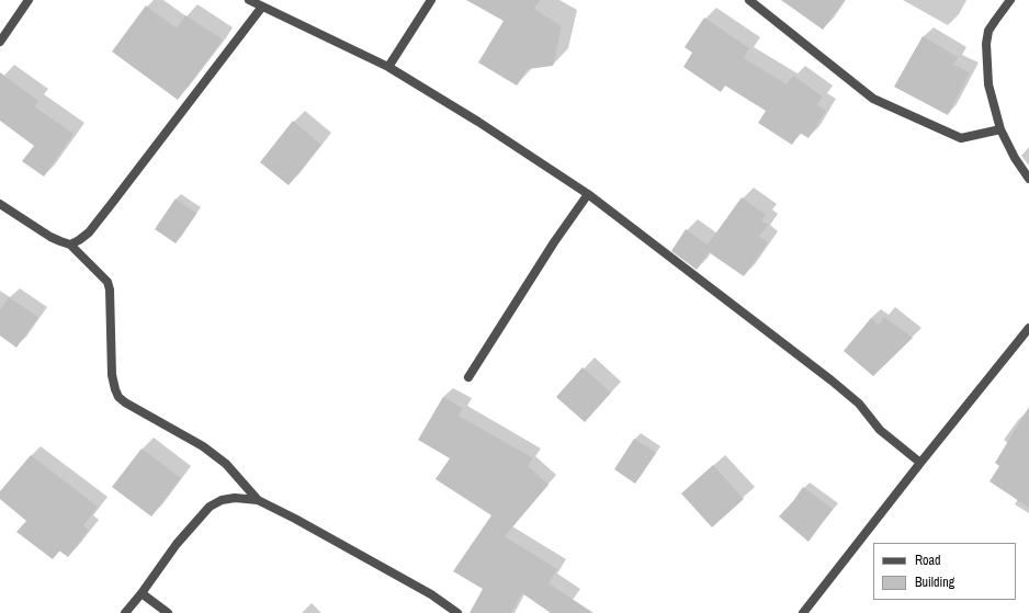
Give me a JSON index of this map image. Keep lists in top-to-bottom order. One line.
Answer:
{"legend":["Road","Building"]}
